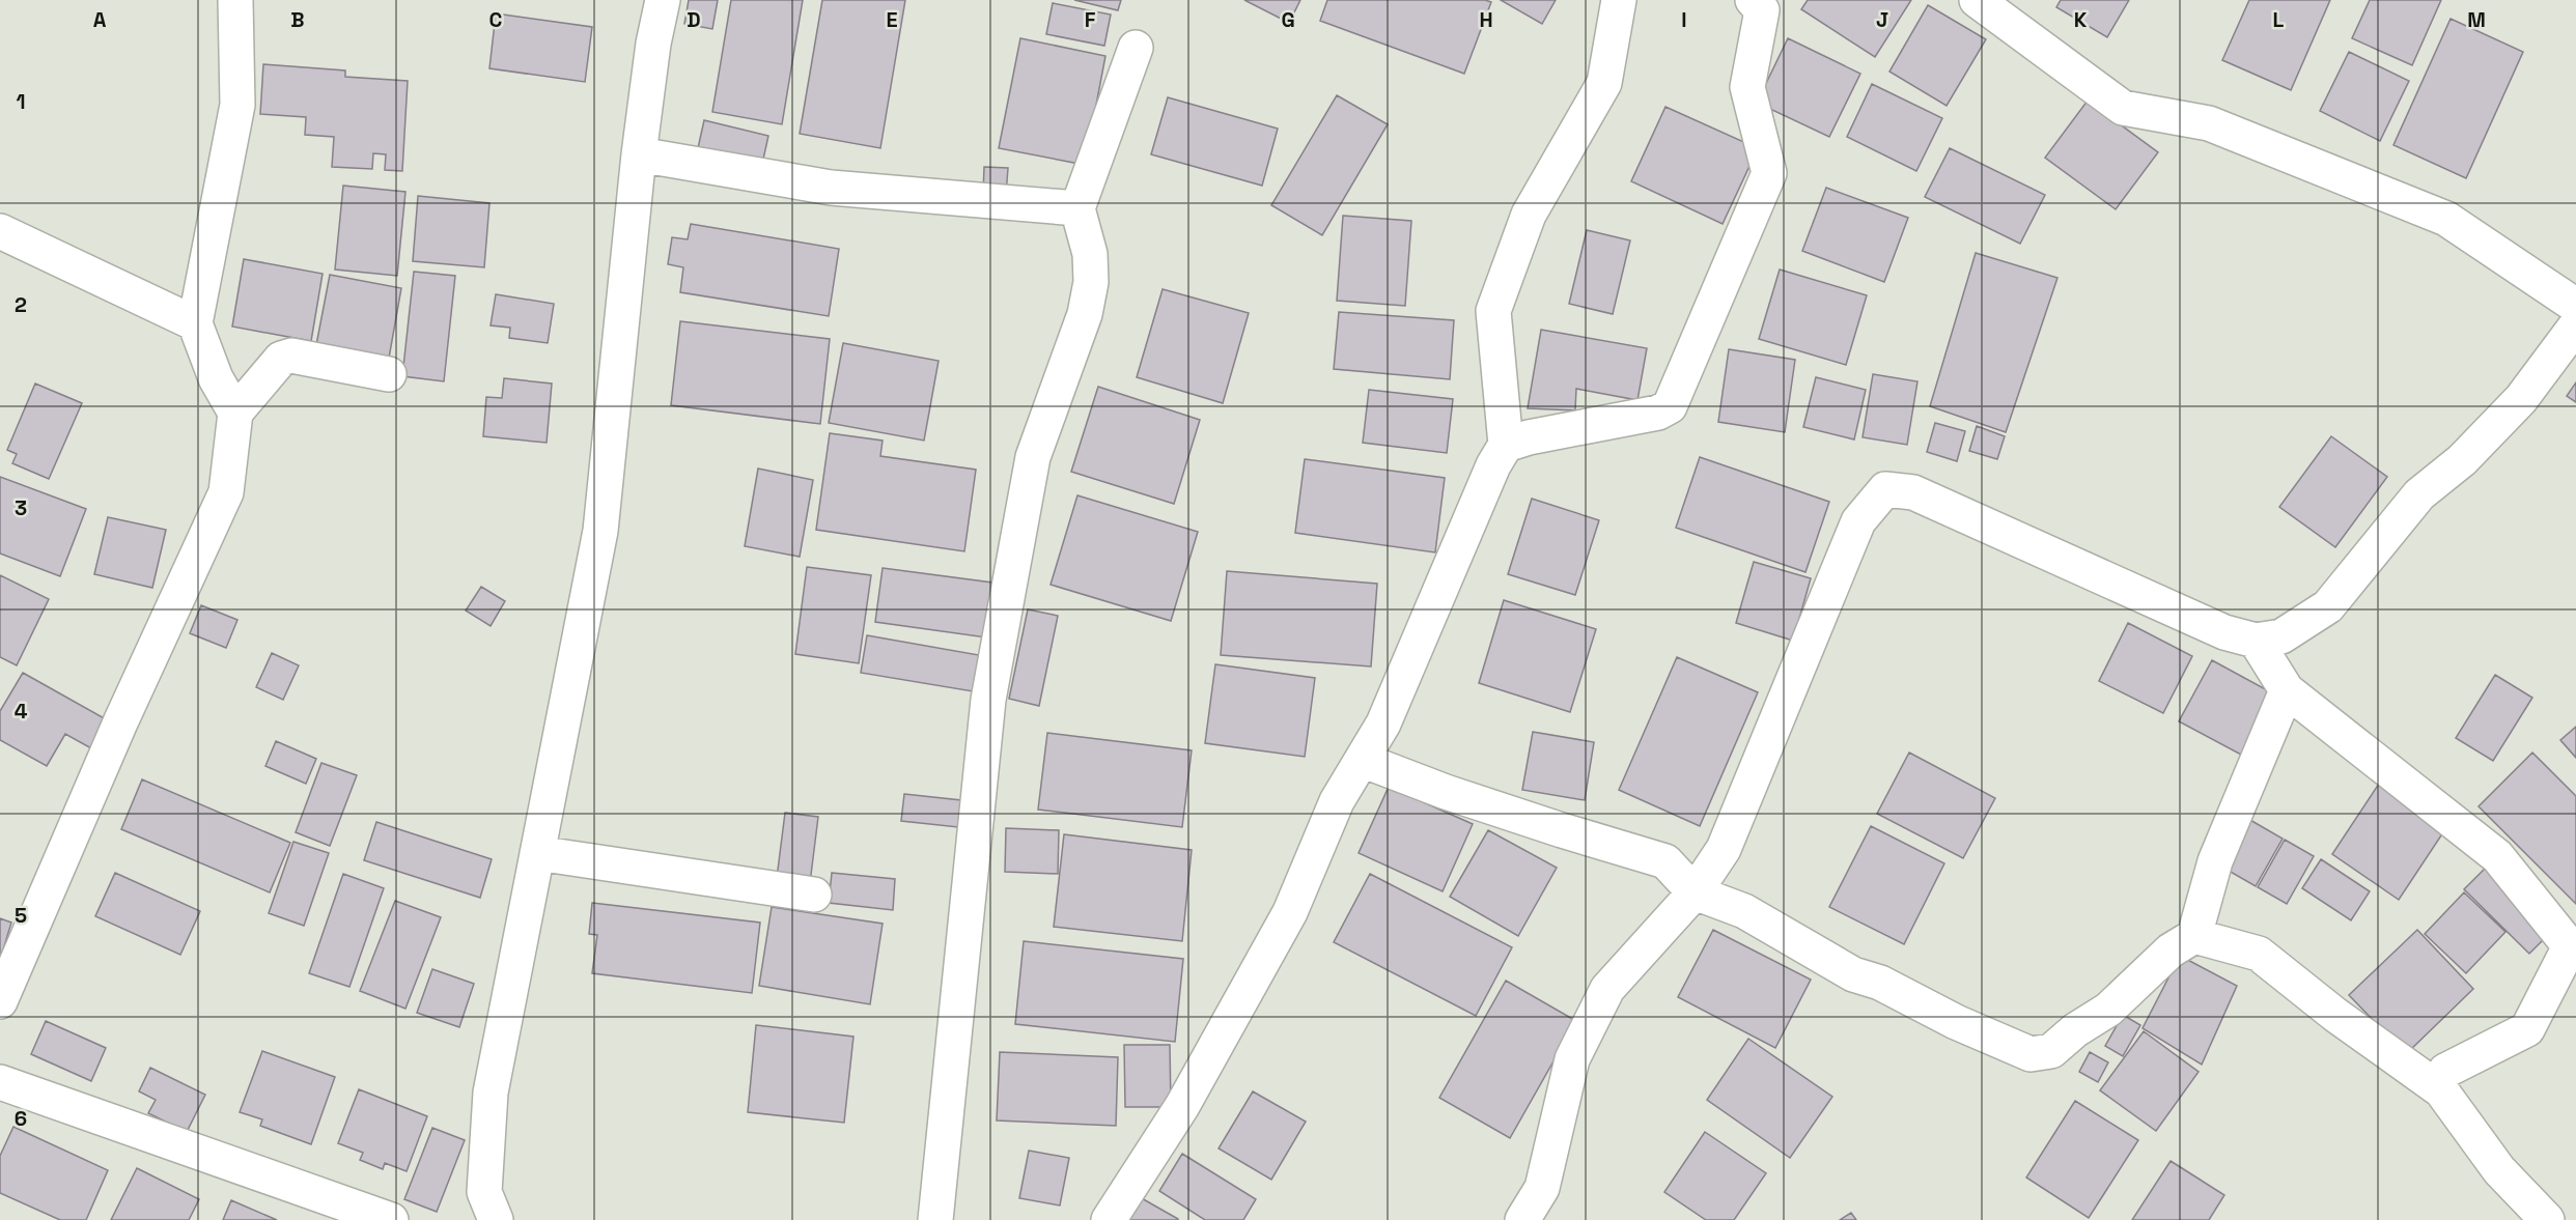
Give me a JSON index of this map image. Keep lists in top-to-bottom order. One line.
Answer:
{"grid":{"columns":["A","B","C","D","E","F","G","H","I","J","K","L","M"],"rows":["1","2","3","4","5","6"]}}
